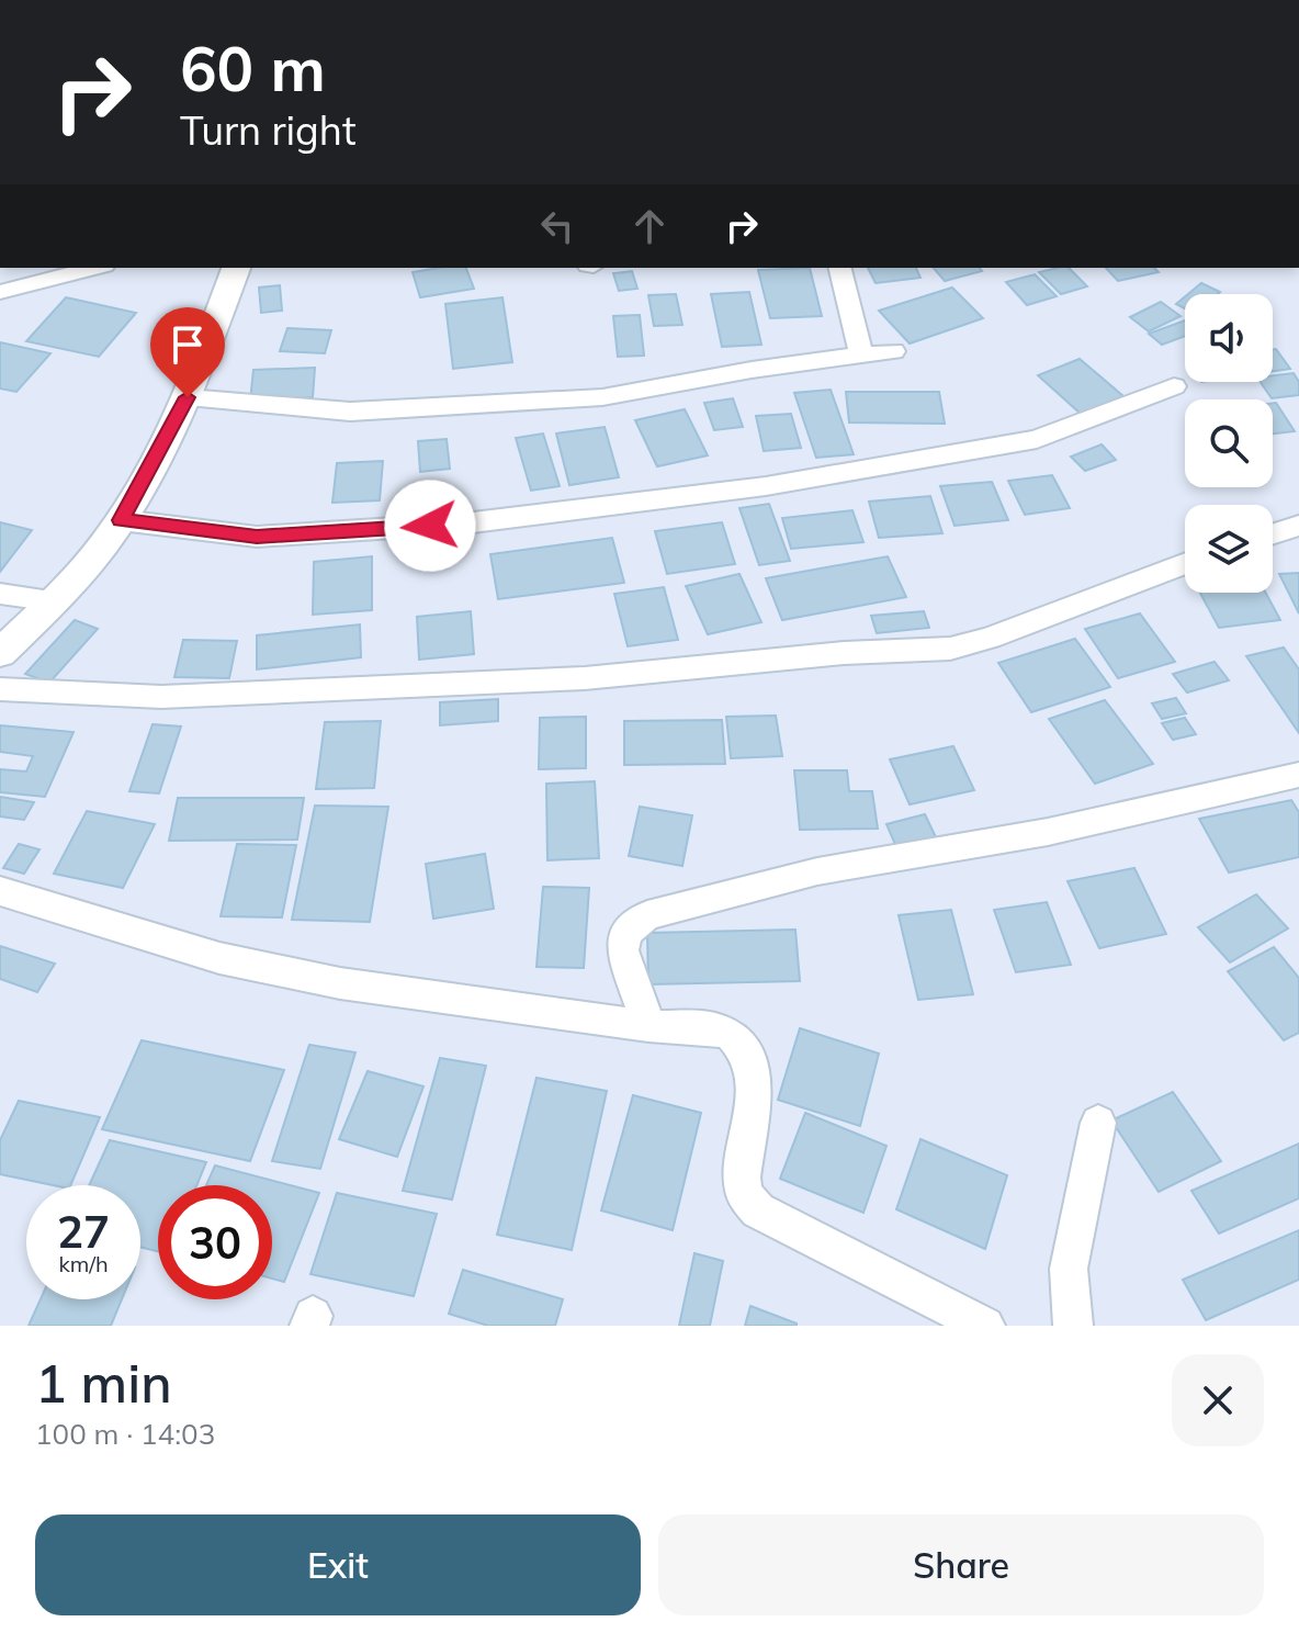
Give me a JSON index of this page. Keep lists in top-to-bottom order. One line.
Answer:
{"page":{"turn":["60 m","Turn right"],"speed":"27 km/h","limit":"30","heading":["1 min","100 m · 14:03"],"buttons":["Exit","Share"]}}
